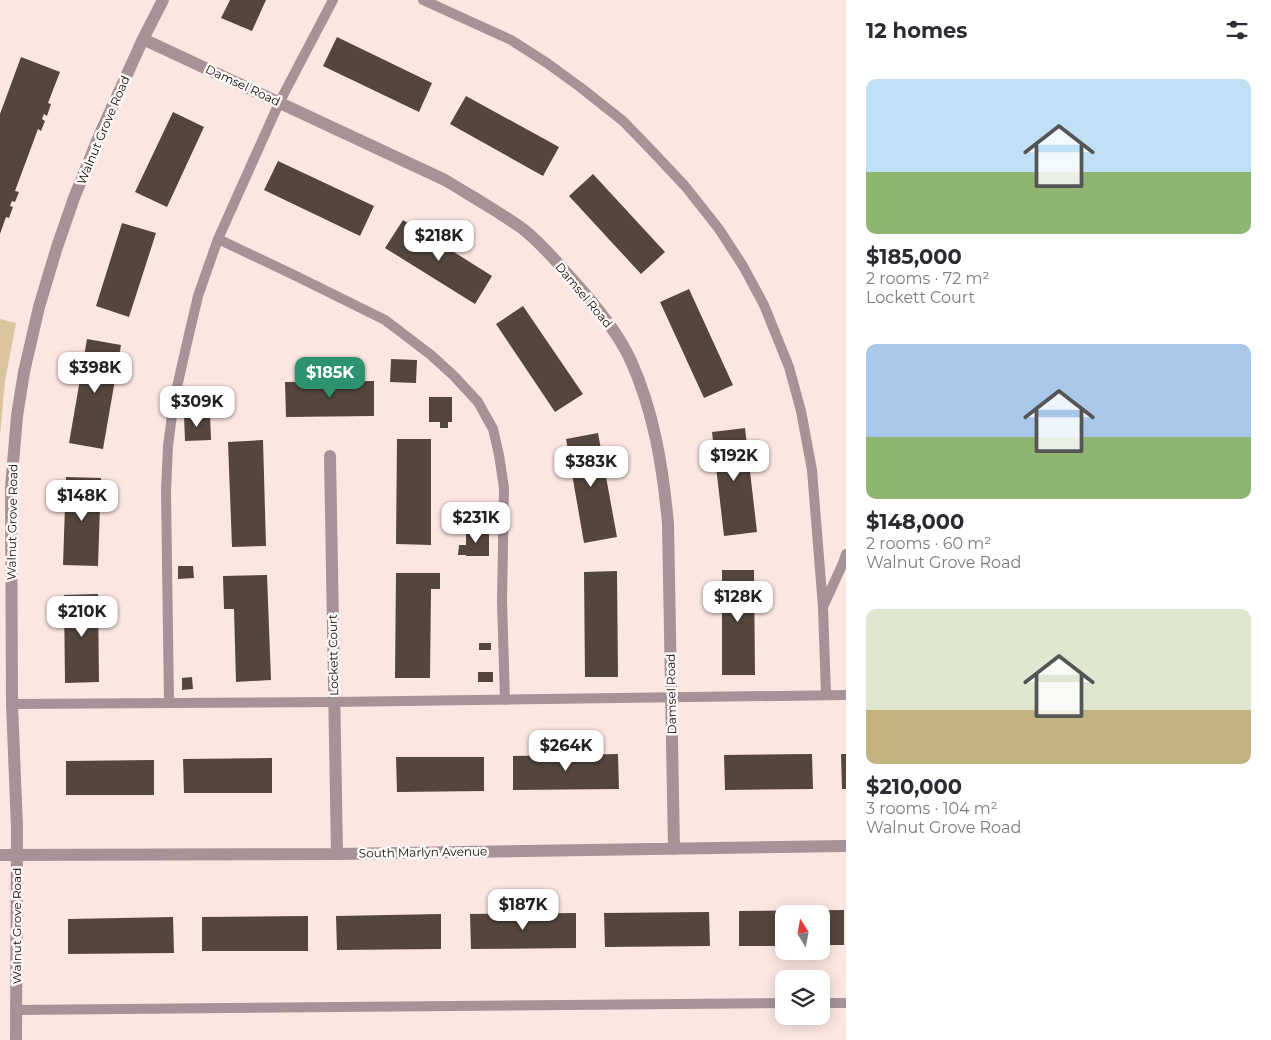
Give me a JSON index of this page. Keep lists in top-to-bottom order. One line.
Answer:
{"streets":{"street":["Damsel Road","Walnut Grove Road","Lockett Court","South Marlyn Avenue"]},"crossings":[["Damsel Road","Walnut Grove Road"],["Damsel Road","South Marlyn Avenue"],["Walnut Grove Road","South Marlyn Avenue"],["Lockett Court","South Marlyn Avenue"]],"north":"top","page":{"heading":"12 homes","list":[{"name":"$185,000","note":"2 rooms · 72 m² · Lockett Court"},{"name":"$148,000","note":"2 rooms · 60 m² · Walnut Grove Road"},{"name":"$210,000","note":"3 rooms · 104 m² · Walnut Grove Road"}],"price":["$218K","$398K","$185K","$309K","$192K","$383K","$148K","$231K","$128K","$210K","$264K","$187K"]}}
